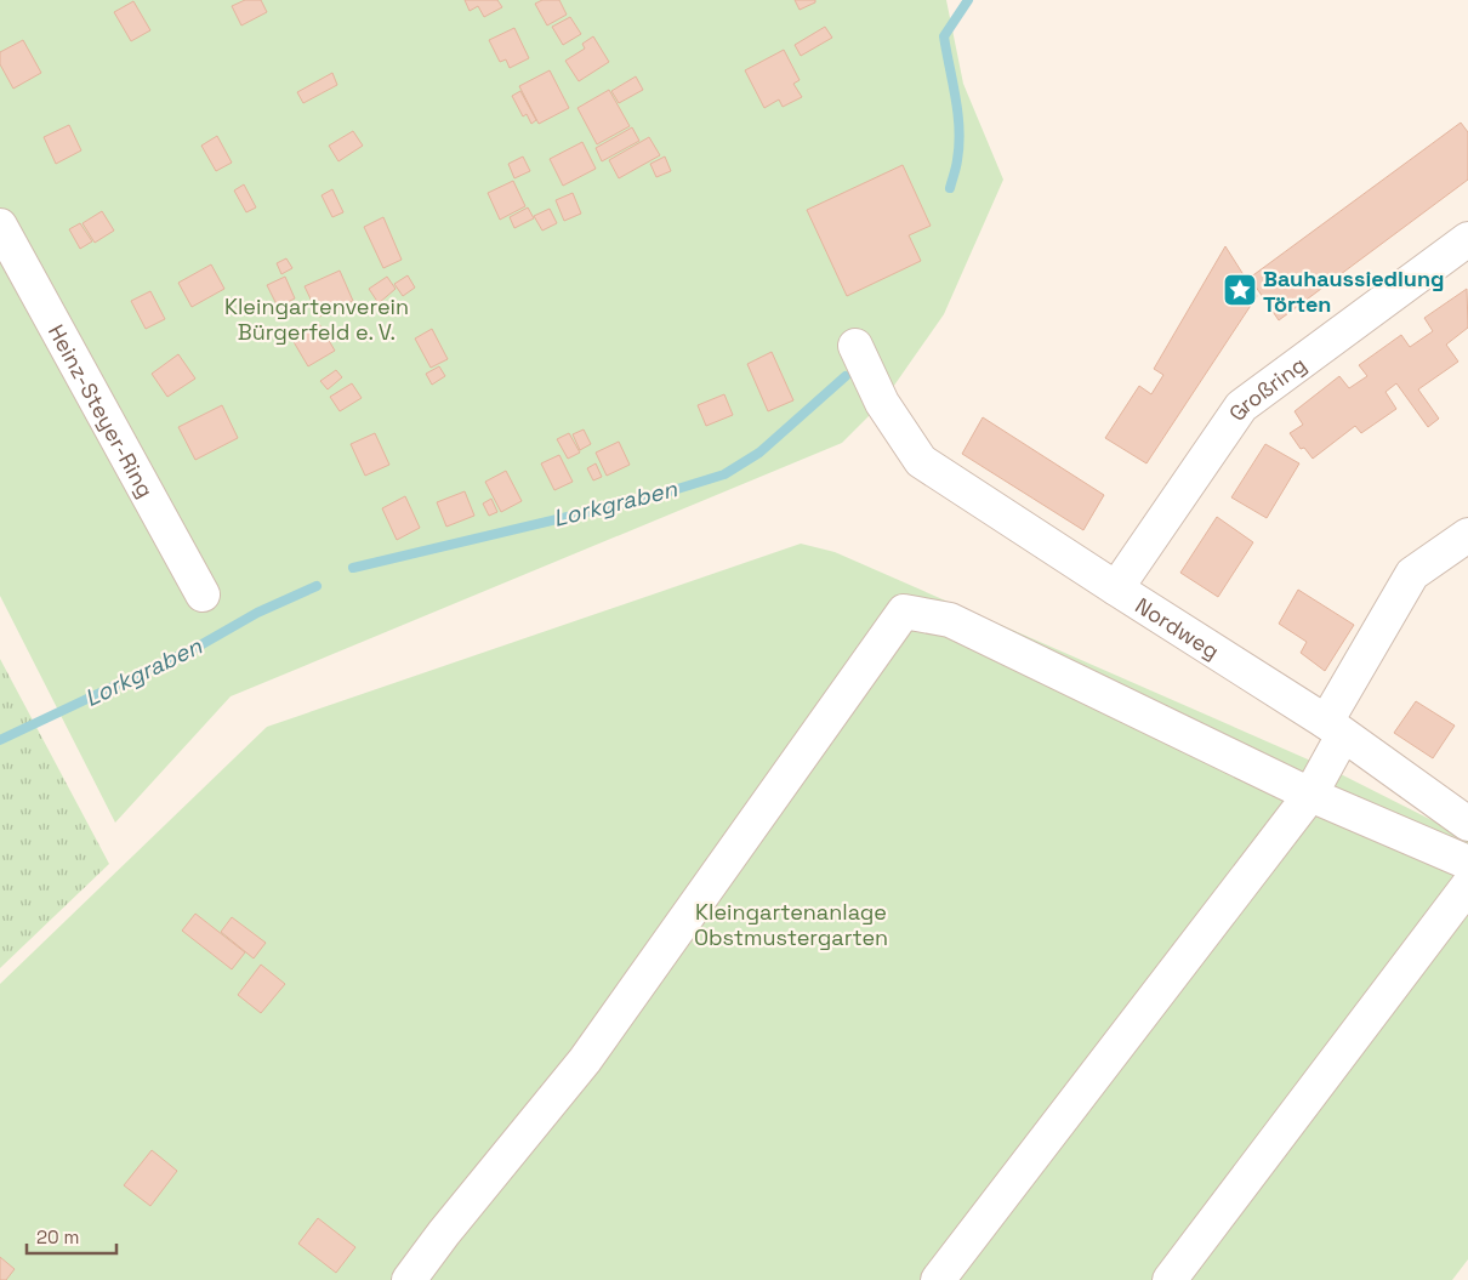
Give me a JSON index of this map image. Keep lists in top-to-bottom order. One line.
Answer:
{"streets":{"street":["Großring","Heinz-Steyer-Ring","Nordweg"]},"crossings":[["Großring","Nordweg"]],"water":["Lorkgraben"],"parks":["Kleingartenverein Bürgerfeld e. V.","Kleingartenanlage Obstmustergarten"],"places":{"place":["Bauhaussiedlung Törten"]},"scale_bar":"20 m"}
